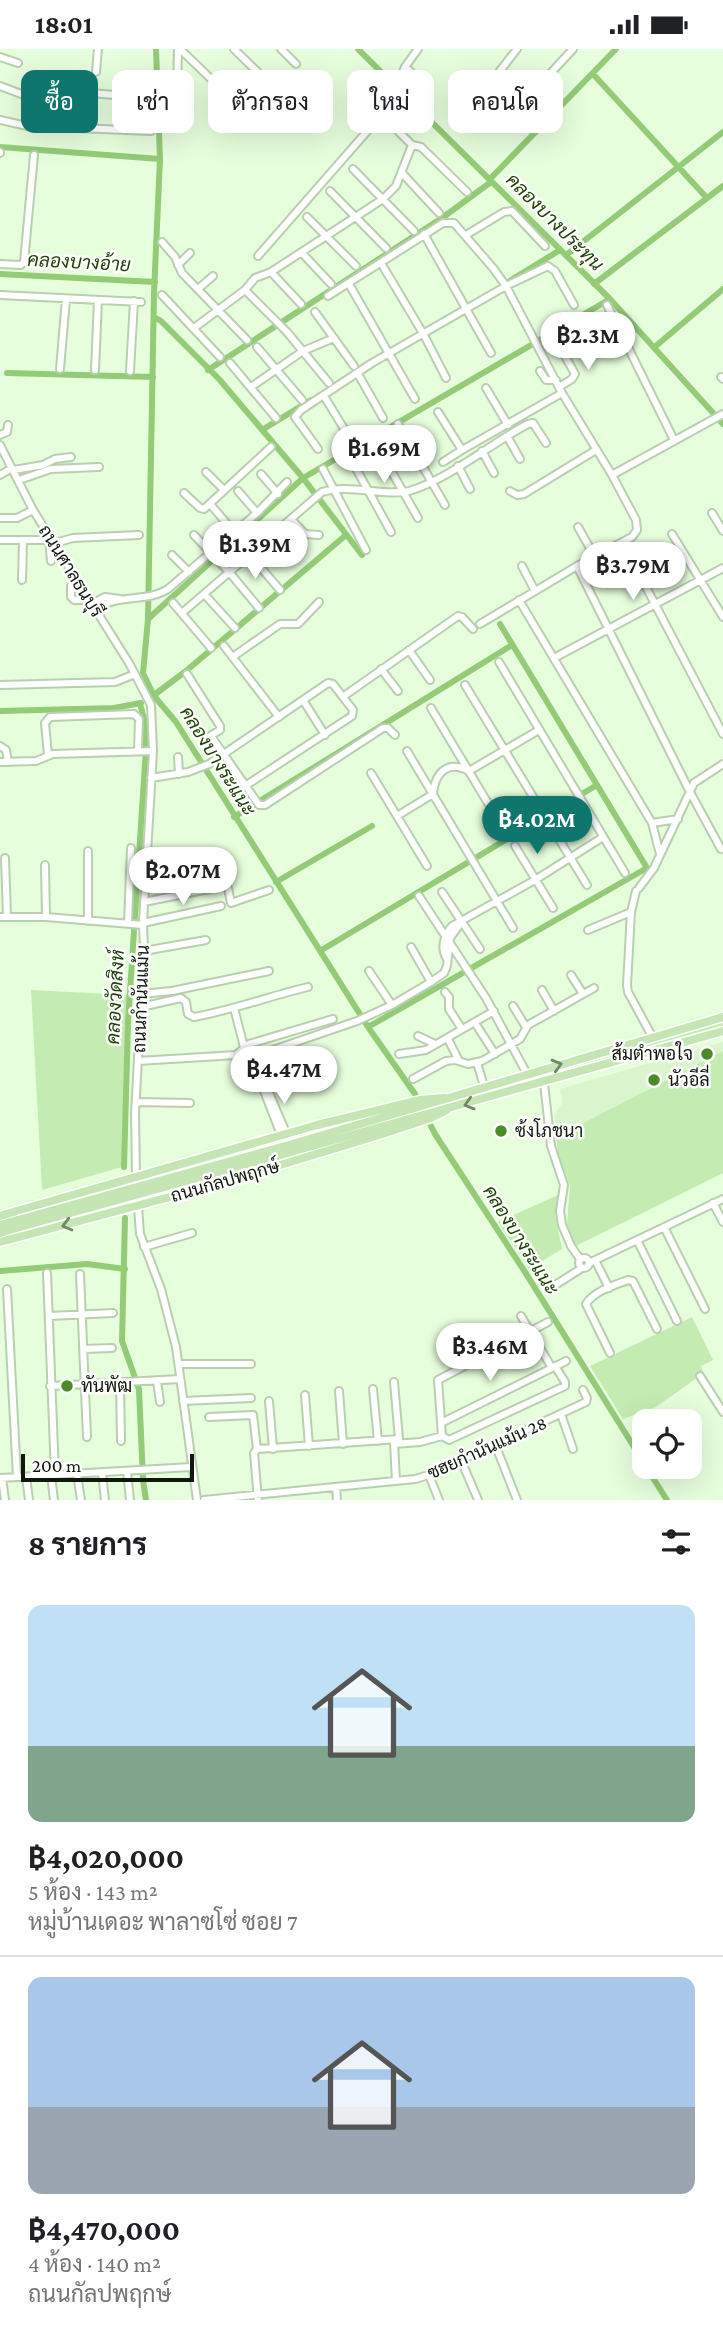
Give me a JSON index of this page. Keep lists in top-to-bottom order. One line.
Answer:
{"streets":{"main road":["ถนนกัลปพฤกษ์"],"street":["ถนนศาลธนบุรี","ถนนกำนันแม้น","ซฮยกำนันแม้น 28"]},"crossings":[["ถนนศาลธนบุรี","ถนนกำนันแม้น"],["ถนนกำนันแม้น","ถนนกัลปพฤกษ์"]],"water":["คลองบางประทุน","คลองบางอ้าย","คลองบางระแนะ","คลองวัดสิงห์"],"places":["ส้มตำพอใจ","นัวอีลี่","ซ้งโภชนา","ทันพัฒ"],"scale_bar":"200 m","page":{"status":"18:01","chip":["ซื้อ","เช่า","ตัวกรอง","ใหม่","คอนโด"],"price":["฿2.3M","฿1.69M","฿1.39M","฿3.79M","฿4.02M","฿2.07M","฿4.47M","฿3.46M"],"scale":"200 m","heading":"8 รายการ","list":[{"name":"฿4,020,000","note":"5 ห้อง · 143 m² · หมู่บ้านเดอะ พาลาซโซ่ ซอย 7"},{"name":"฿4,470,000","note":"4 ห้อง · 140 m² · ถนนกัลปพฤกษ์"}]}}
